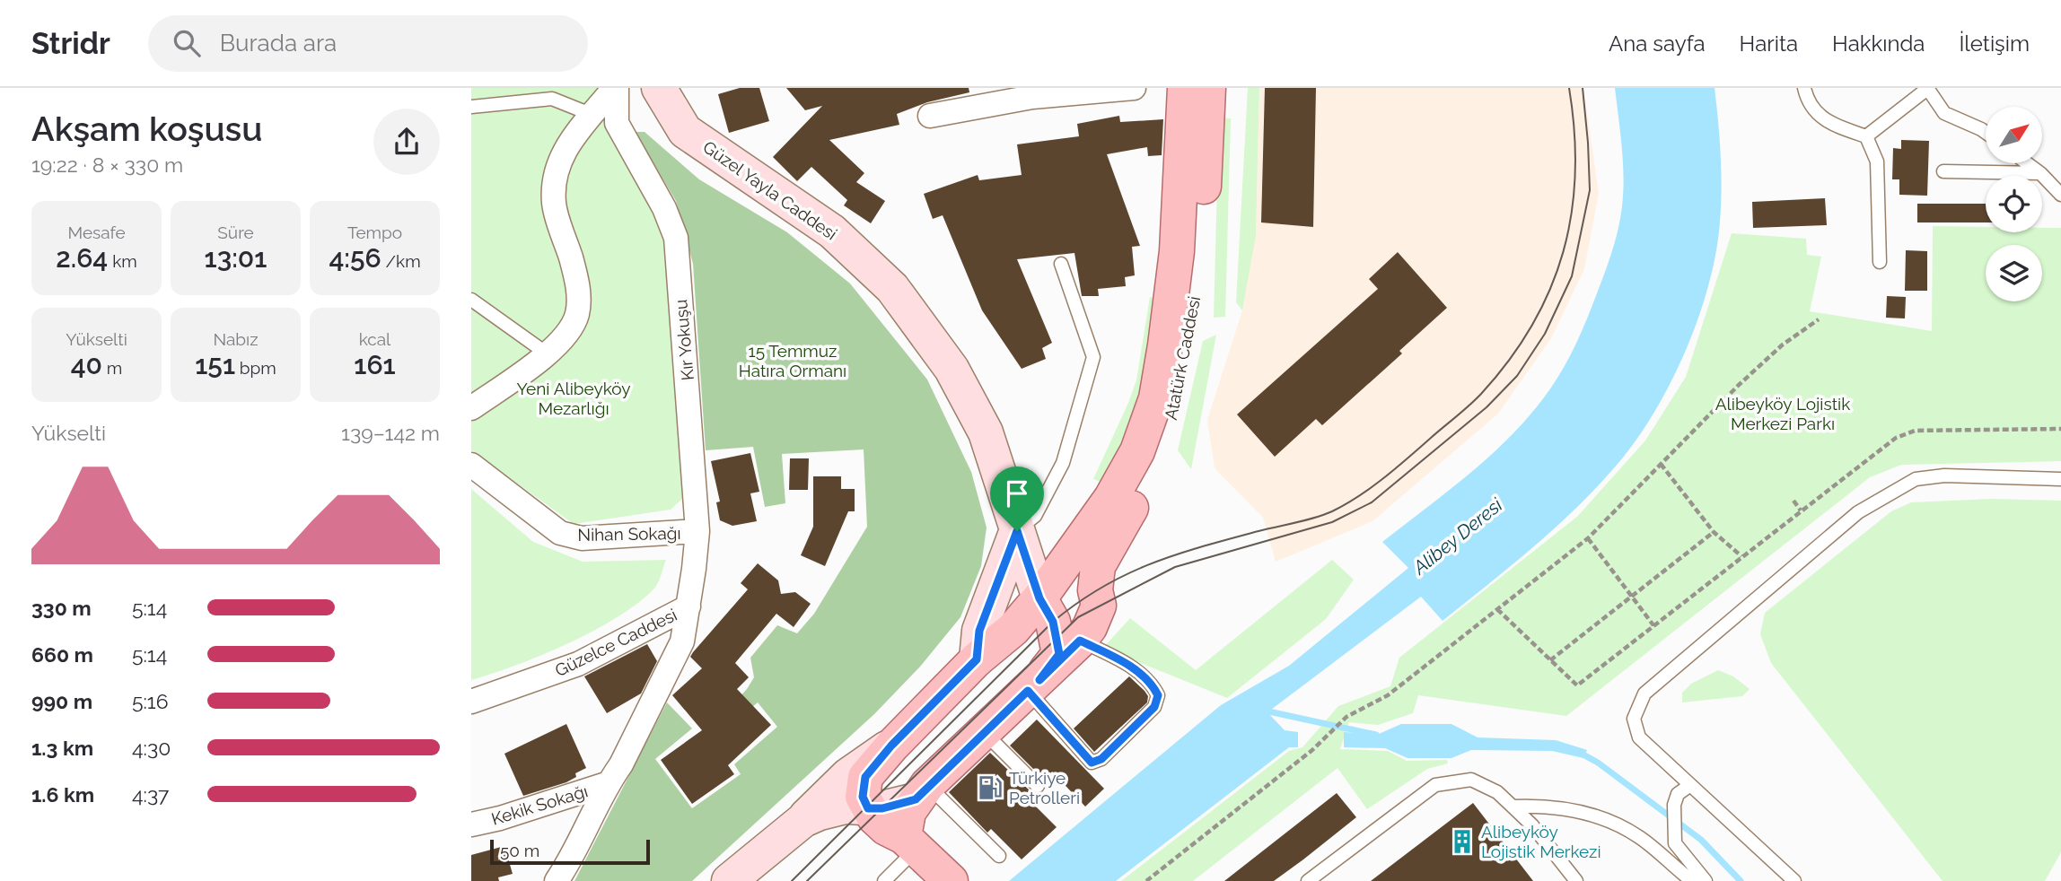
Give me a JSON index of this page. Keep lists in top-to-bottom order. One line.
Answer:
{"streets":{"main road":["Güzel Yayla Caddesi","Atatürk Caddesi"],"street":["Kır Yokuşu","Nihan Sokağı","Güzelce Caddesi","Kekik Sokağı"]},"crossings":[["Güzel Yayla Caddesi","Atatürk Caddesi"],["Kır Yokuşu","Nihan Sokağı"],["Kır Yokuşu","Güzelce Caddesi"],["Kır Yokuşu","Kekik Sokağı"]],"water":["Alibey Deresi"],"parks":["15 Temmuz Hatıra Ormanı","Yeni Alibeyköy Mezarlığı","Alibeyköy Lojistik Merkezi Parkı"],"places":{"fuel station":["Türkiye Petrolleri"],"building":["Alibeyköy Lojistik Merkezi"]},"scale_bar":"50 m","north":"top right","page":{"header":"Stridr","search":"Burada ara","nav":["Ana sayfa","Harita","Hakkında","İletişim"],"heading":["Akşam koşusu","19:22 · 8 × 330 m"],"stats":[["Mesafe","2.64 km"],["Süre","13:01"],["Tempo","4:56 /km"],["Yükselti","40 m"],["Nabız","151 bpm"],["kcal","161"]],"chart":["Yükselti","139–142 m"],"list":[{"name":"330 m","note":"5:14"},{"name":"660 m","note":"5:14"},{"name":"990 m","note":"5:16"},{"name":"1.3 km","note":"4:30"},{"name":"1.6 km","note":"4:37"}],"scale":"50 m"}}
